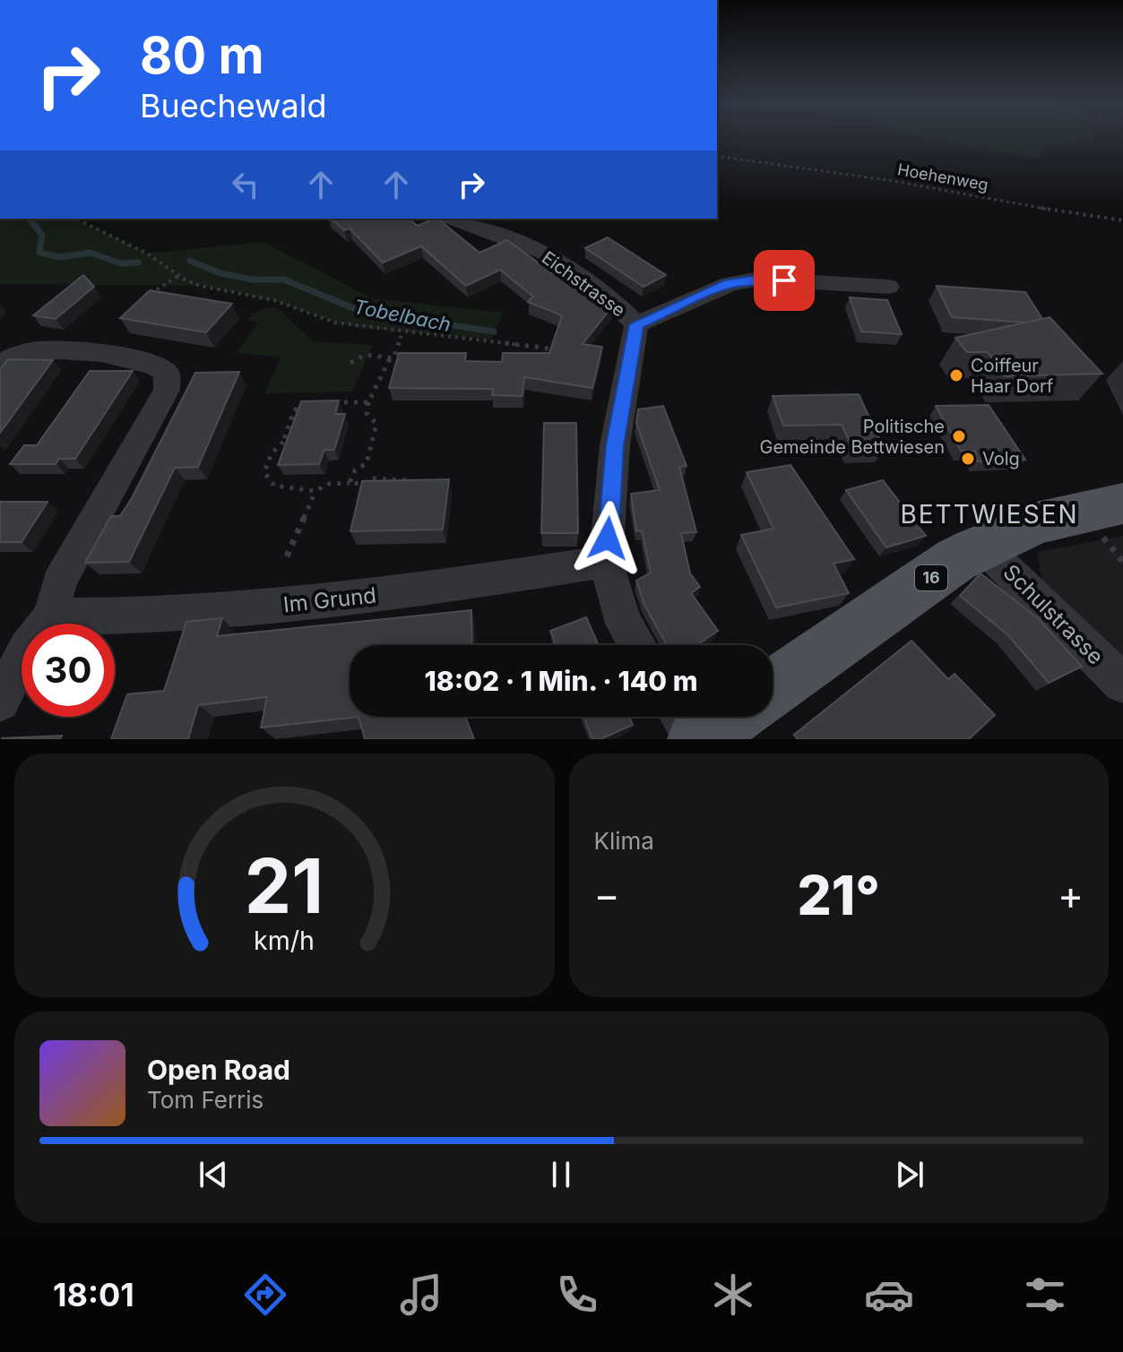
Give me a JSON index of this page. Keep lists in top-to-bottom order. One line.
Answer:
{"streets":{"main road":["16"],"street":["Eichstrasse","Im Grund","Schulstrasse"],"path":["Hoehenweg"]},"crossings":[["Eichstrasse","Im Grund"],["16","Schulstrasse"]],"districts":["BETTWIESEN"],"water":["Tobelbach"],"places":["Coiffeur Haar Dorf","Politische Gemeinde Bettwiesen","Volg"],"page":{"turn":["80 m","Buechewald"],"limit":"30","trip":"18:02 · 1 Min. · 140 m","tile":"Klima","heat":["−","21°","+"],"song":["Open Road","Tom Ferris"],"tabs":"18:01","gauge":["21","km/h"]}}
